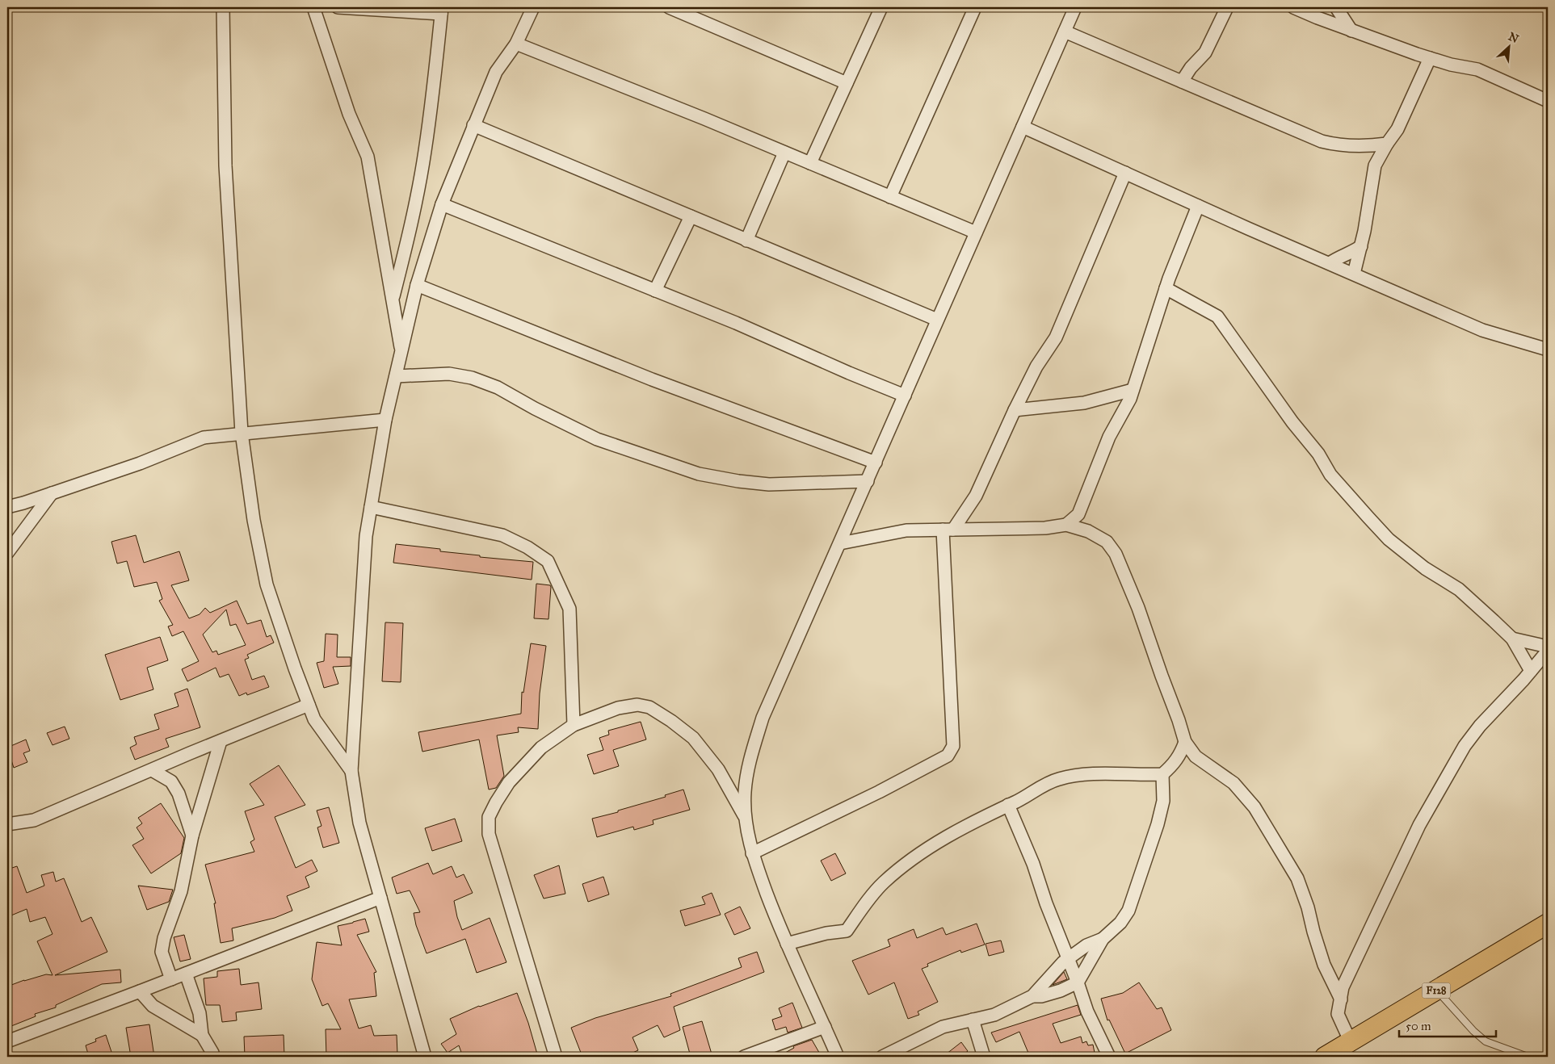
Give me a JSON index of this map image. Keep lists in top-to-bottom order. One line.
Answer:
{"streets":{"main road":["F128"]},"scale_bar":"50 m","north":"top right"}
